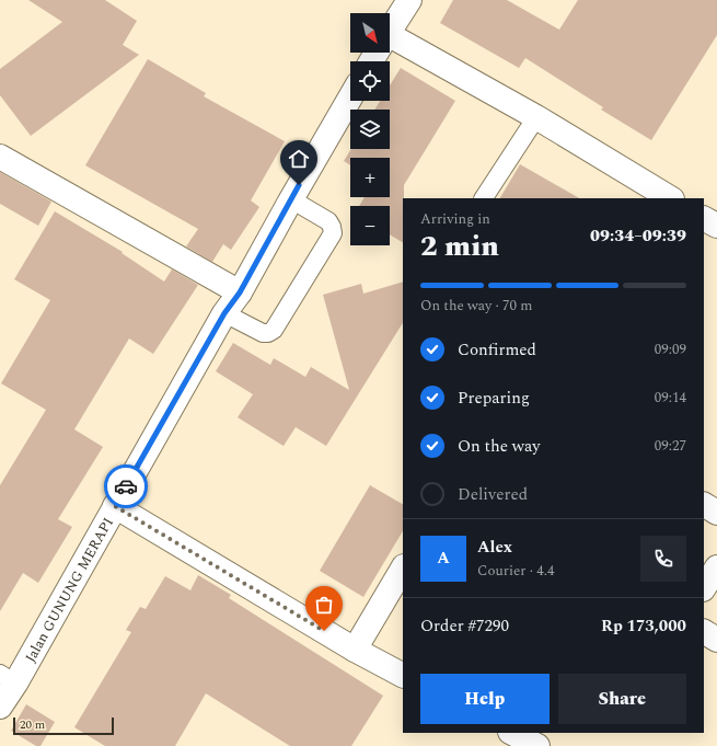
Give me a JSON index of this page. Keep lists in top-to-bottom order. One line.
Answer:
{"streets":{"street":["Jalan GUNUNG MERAPI"]},"scale_bar":"20 m","north":"bottom right","page":{"map_buttons":["+","−"],"heading":["2 min","Arriving in","09:34–09:39"],"panel":["Alex","Courier · 4.4","Order #7290","Rp 173,000"],"bar":"On the way · 70 m","list":[["Confirmed","09:09"],["Preparing","09:14"],["On the way","09:27"],"Delivered"],"round":"A","buttons":["Help","Share"],"scale":"20 m"}}
